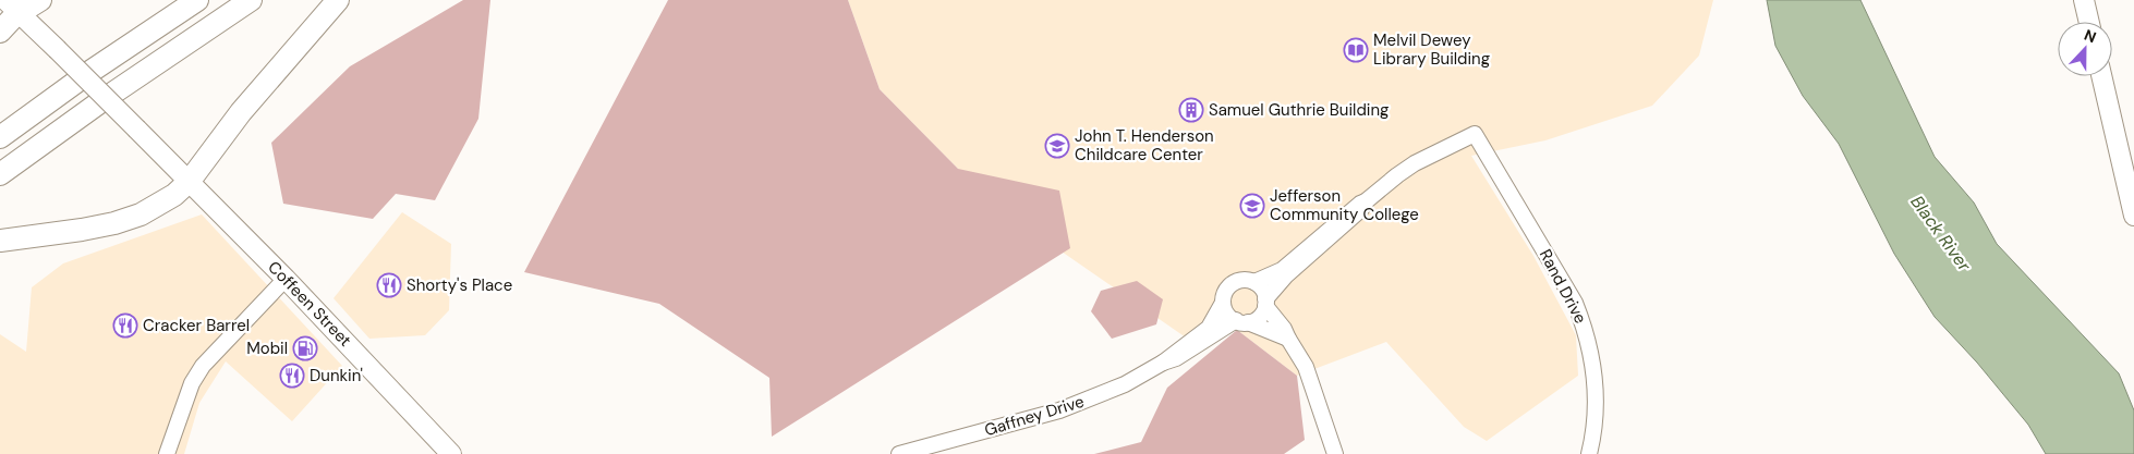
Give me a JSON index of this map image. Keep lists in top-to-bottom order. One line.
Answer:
{"streets":{"main road":["Coffeen Street"],"street":["Rand Drive","Gaffney Drive"]},"water":["Black River"],"places":{"library":["Melvil Dewey Library Building"],"building":["Samuel Guthrie Building"],"school or university":["John T. Henderson Childcare Center","Jefferson Community College"],"restaurant":["Shorty's Place","Cracker Barrel","Dunkin'"],"fuel station":["Mobil"]},"north":"top"}
